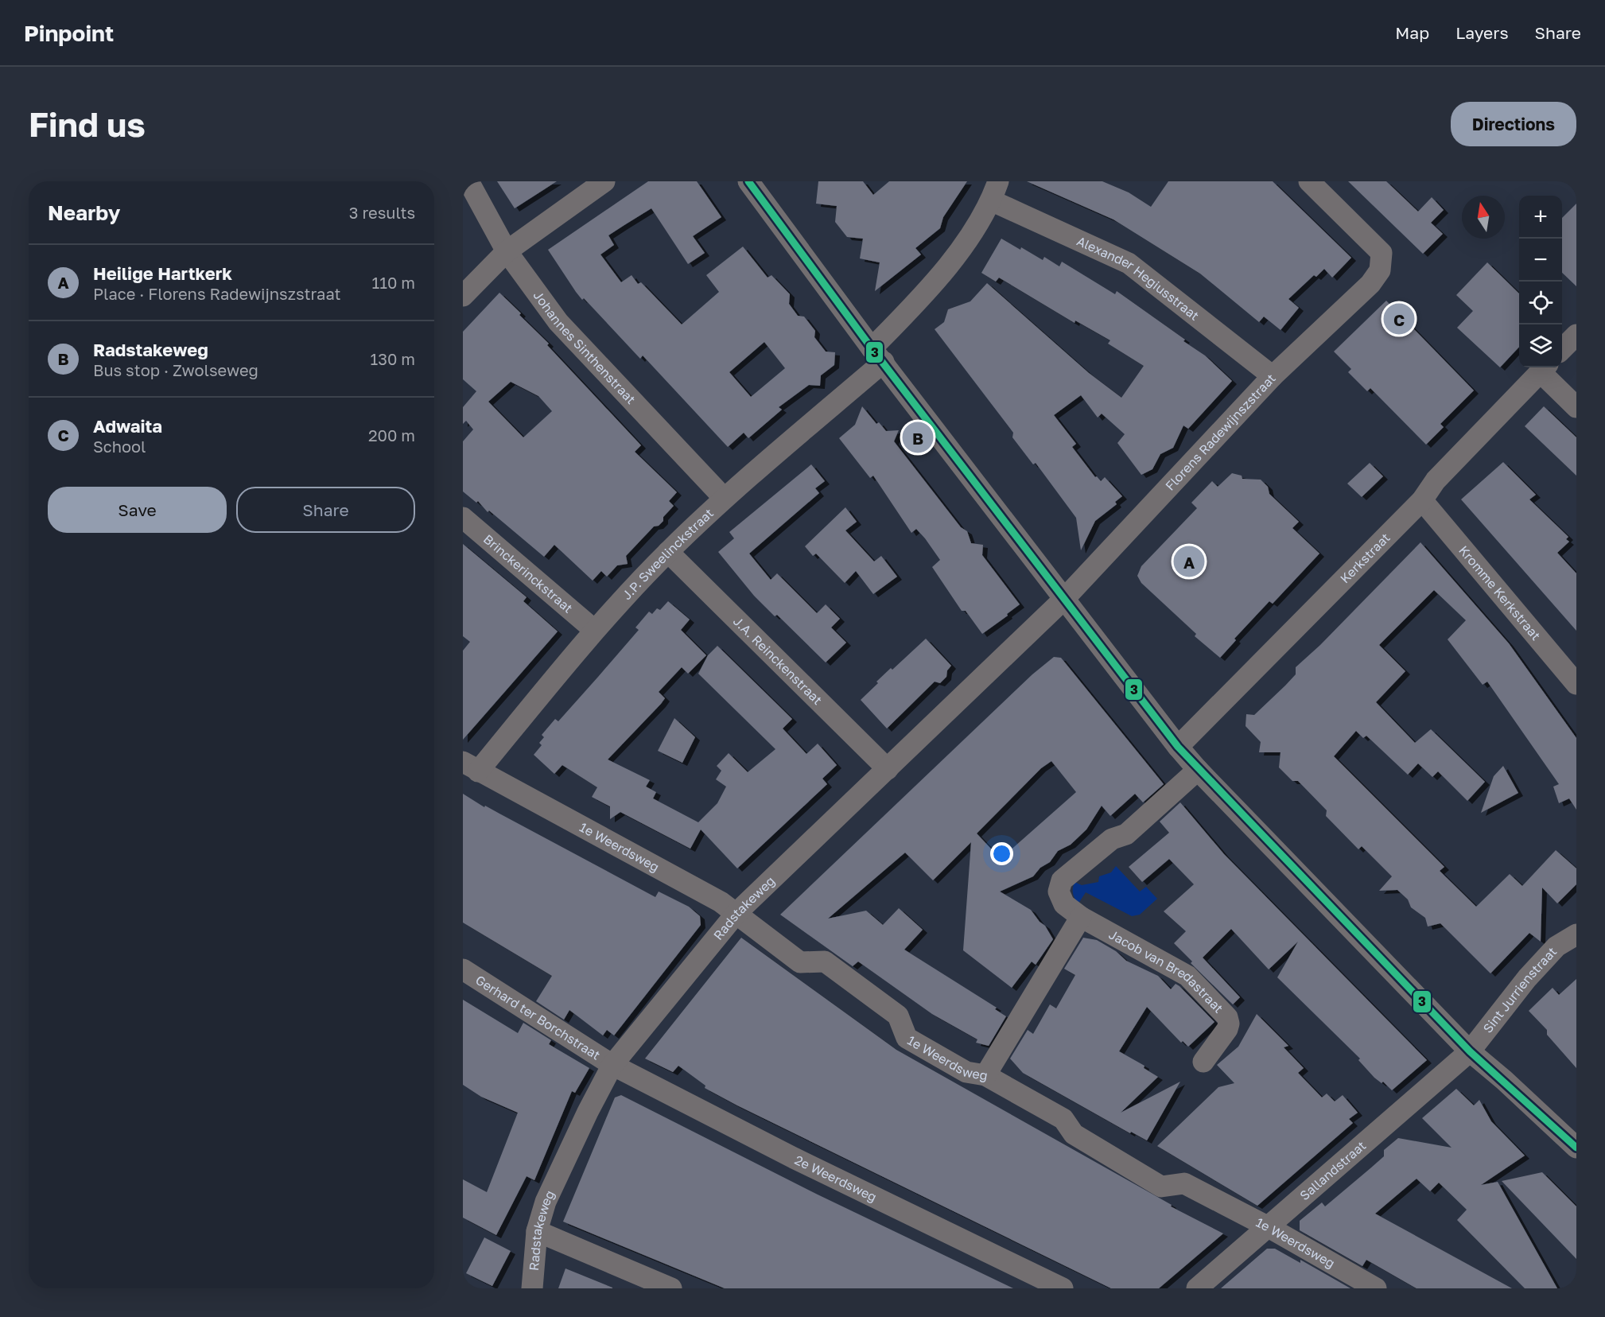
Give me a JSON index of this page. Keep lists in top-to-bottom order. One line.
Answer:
{"streets":{"street":["Alexander Hegiusstraat","Johannes Sinthenstraat","Florens Radewijnszstraat","J.P. Sweelinckstraat","Kerkstraat","Brinckerinckstraat","Kromme Kerkstraat","J.A. Reinckenstraat","1e Weerdsweg","Radstakeweg","Jacob van Bredastraat","Sint Jurrienstraat","Gerhard ter Borchstraat","Sallandstraat","2e Weerdsweg"]},"crossings":[["Alexander Hegiusstraat","Florens Radewijnszstraat"],["Alexander Hegiusstraat","J.P. Sweelinckstraat"],["Johannes Sinthenstraat","J.P. Sweelinckstraat"],["Florens Radewijnszstraat","Radstakeweg"],["J.P. Sweelinckstraat","Brinckerinckstraat"],["J.P. Sweelinckstraat","J.A. Reinckenstraat"],["J.P. Sweelinckstraat","1e Weerdsweg"],["Kerkstraat","Kromme Kerkstraat"],["J.A. Reinckenstraat","Radstakeweg"],["1e Weerdsweg","Radstakeweg"],["1e Weerdsweg","Sallandstraat"],["Radstakeweg","Gerhard ter Borchstraat"],["Radstakeweg","2e Weerdsweg"],["Sint Jurrienstraat","Sallandstraat"],["Gerhard ter Borchstraat","2e Weerdsweg"]],"lines":["transit line 3"],"north":"top","page":{"header":"Pinpoint","nav":["Map","Layers","Share"],"buttons":["Directions",["Save","Share"]],"title":"Find us","heading":["Nearby","3 results"],"map_buttons":["+","−"],"list":[{"mark":"A","name":"Heilige Hartkerk","note":"Place · Florens Radewijnszstraat","value":"110 m"},{"mark":"B","name":"Radstakeweg","note":"Bus stop · Zwolseweg","value":"130 m"},{"mark":"C","name":"Adwaita","note":"School","value":"200 m"}],"pins":["C","B","A"]}}
